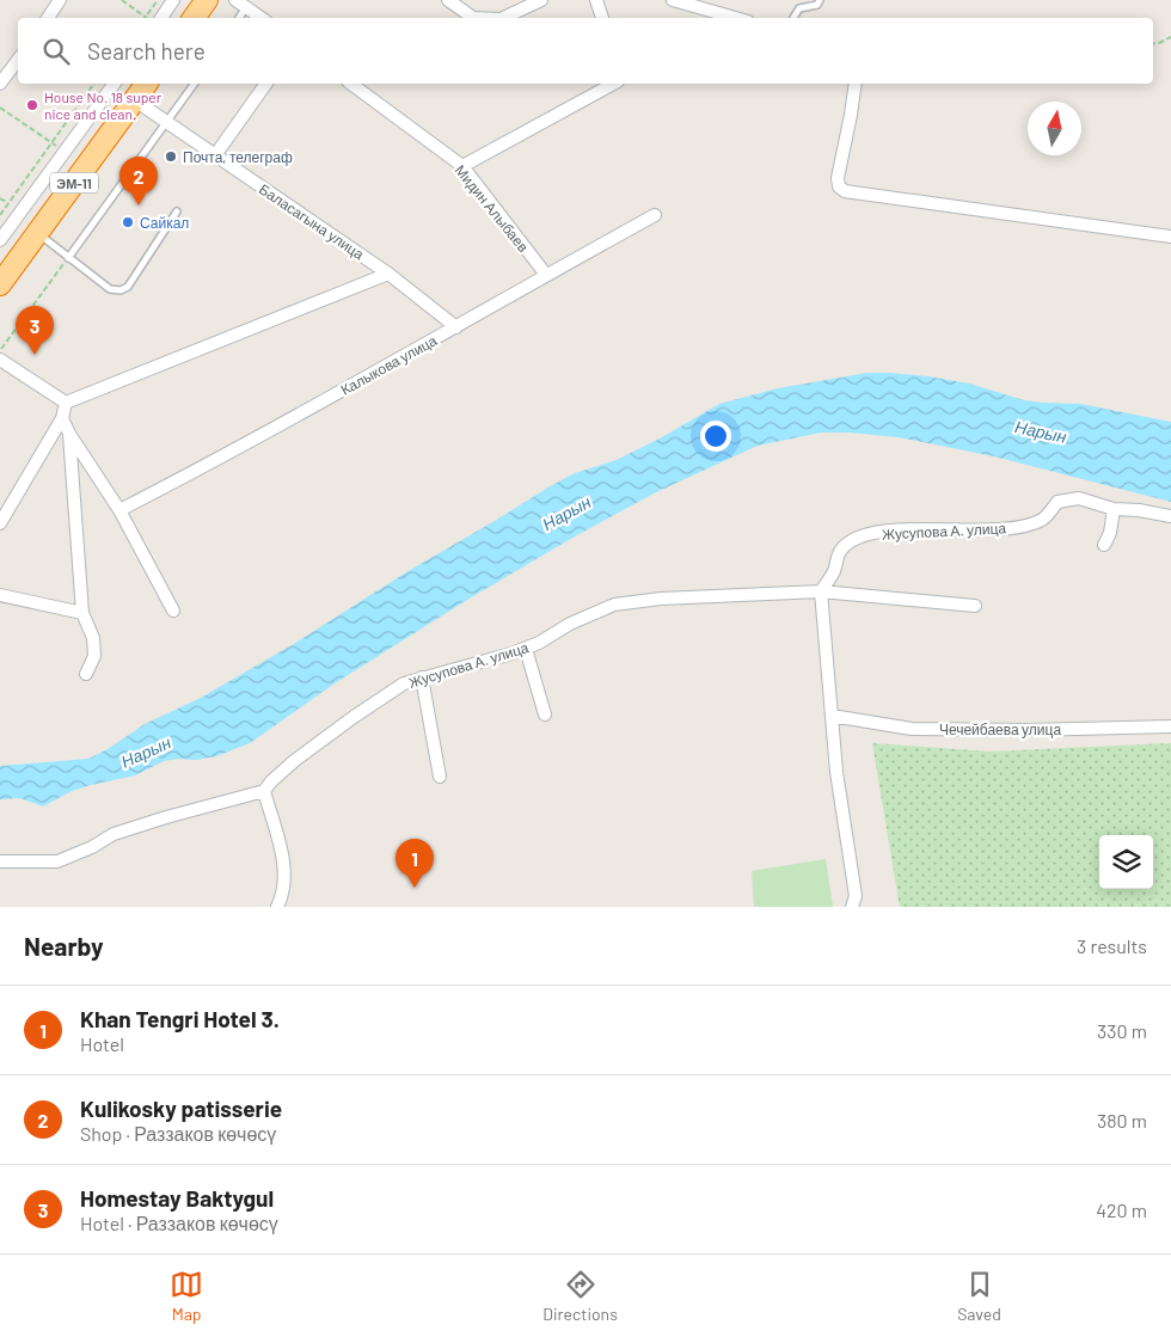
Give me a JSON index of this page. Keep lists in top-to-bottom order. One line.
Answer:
{"streets":{"highway":["ЭМ-11"],"street":["Мидин Алыбаев","Баласагына улица","Калыкова улица","Жусупова А. улица","Чечейбаева улица"]},"crossings":[["ЭМ-11","Баласагына улица"],["Мидин Алыбаев","Калыкова улица"],["Баласагына улица","Калыкова улица"]],"water":["Нарын"],"places":["House No. 18 super nice and clean.","Почта, телеграф","Сайкал"],"north":"top","page":{"search":"Search here","pins":["2","3","1"],"heading":["Nearby","3 results"],"list":[{"mark":"1","name":"Khan Tengri Hotel 3.","note":"Hotel","value":"330 m"},{"mark":"2","name":"Kulikosky patisserie","note":"Shop · Раззаков көчөсү","value":"380 m"},{"mark":"3","name":"Homestay Baktygul","note":"Hotel · Раззаков көчөсү","value":"420 m"}],"nav":["Map","Directions","Saved"]}}
